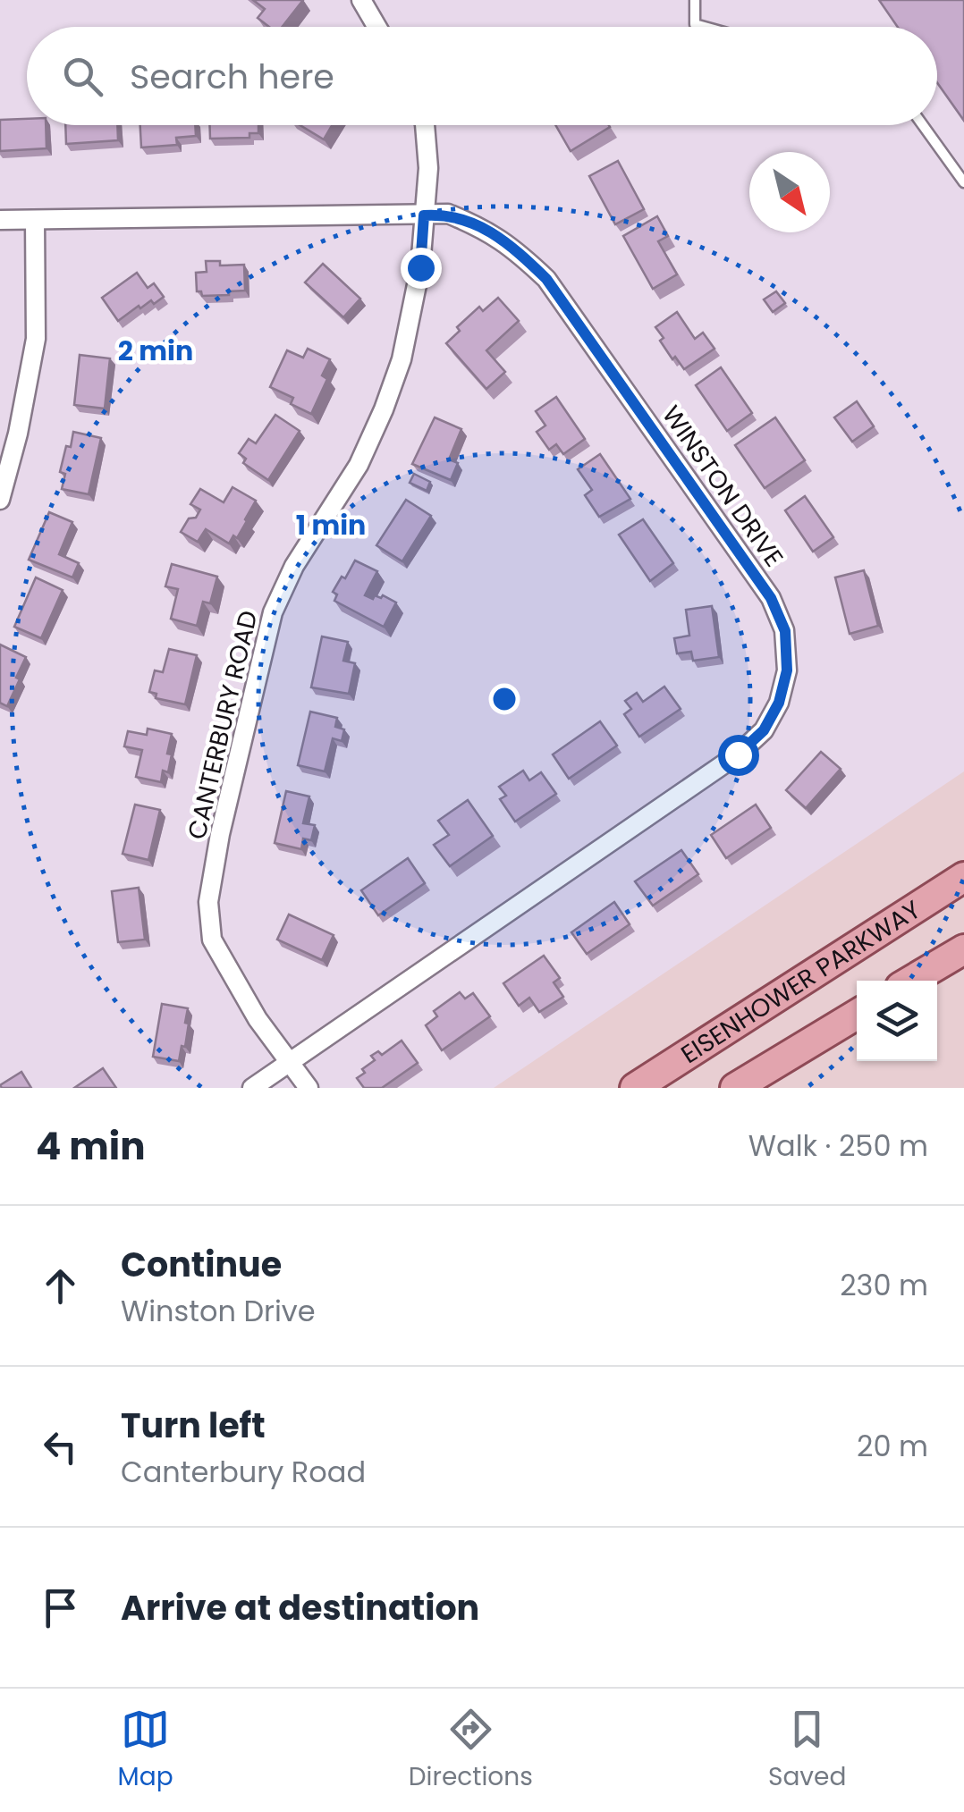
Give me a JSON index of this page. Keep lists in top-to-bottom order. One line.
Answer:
{"streets":{"main road":["EISENHOWER PARKWAY"],"street":["WINSTON DRIVE","CANTERBURY ROAD"]},"crossings":[["WINSTON DRIVE","CANTERBURY ROAD"]],"north":"bottom right","page":{"search":"Search here","heading":["4 min","Walk · 250 m"],"list":[["Continue","Winston Drive","230 m"],["Turn left","Canterbury Road","20 m"],"Arrive at destination"],"nav":["Map","Directions","Saved"]},"rings":["2 min","1 min"]}
